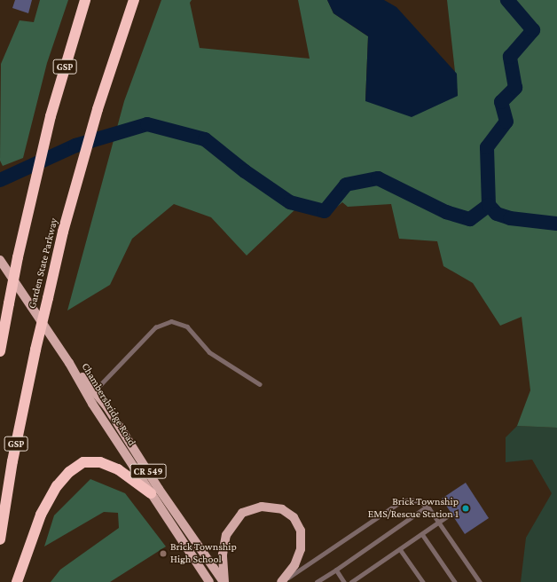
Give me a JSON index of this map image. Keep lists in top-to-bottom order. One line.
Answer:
{"streets":{"highway":["GSP","Garden State Parkway"],"main road":["Chambersbridge Road","CR 549"]},"places":["Brick Township EMS/Rescue Station 1","Brick Township High School"]}
